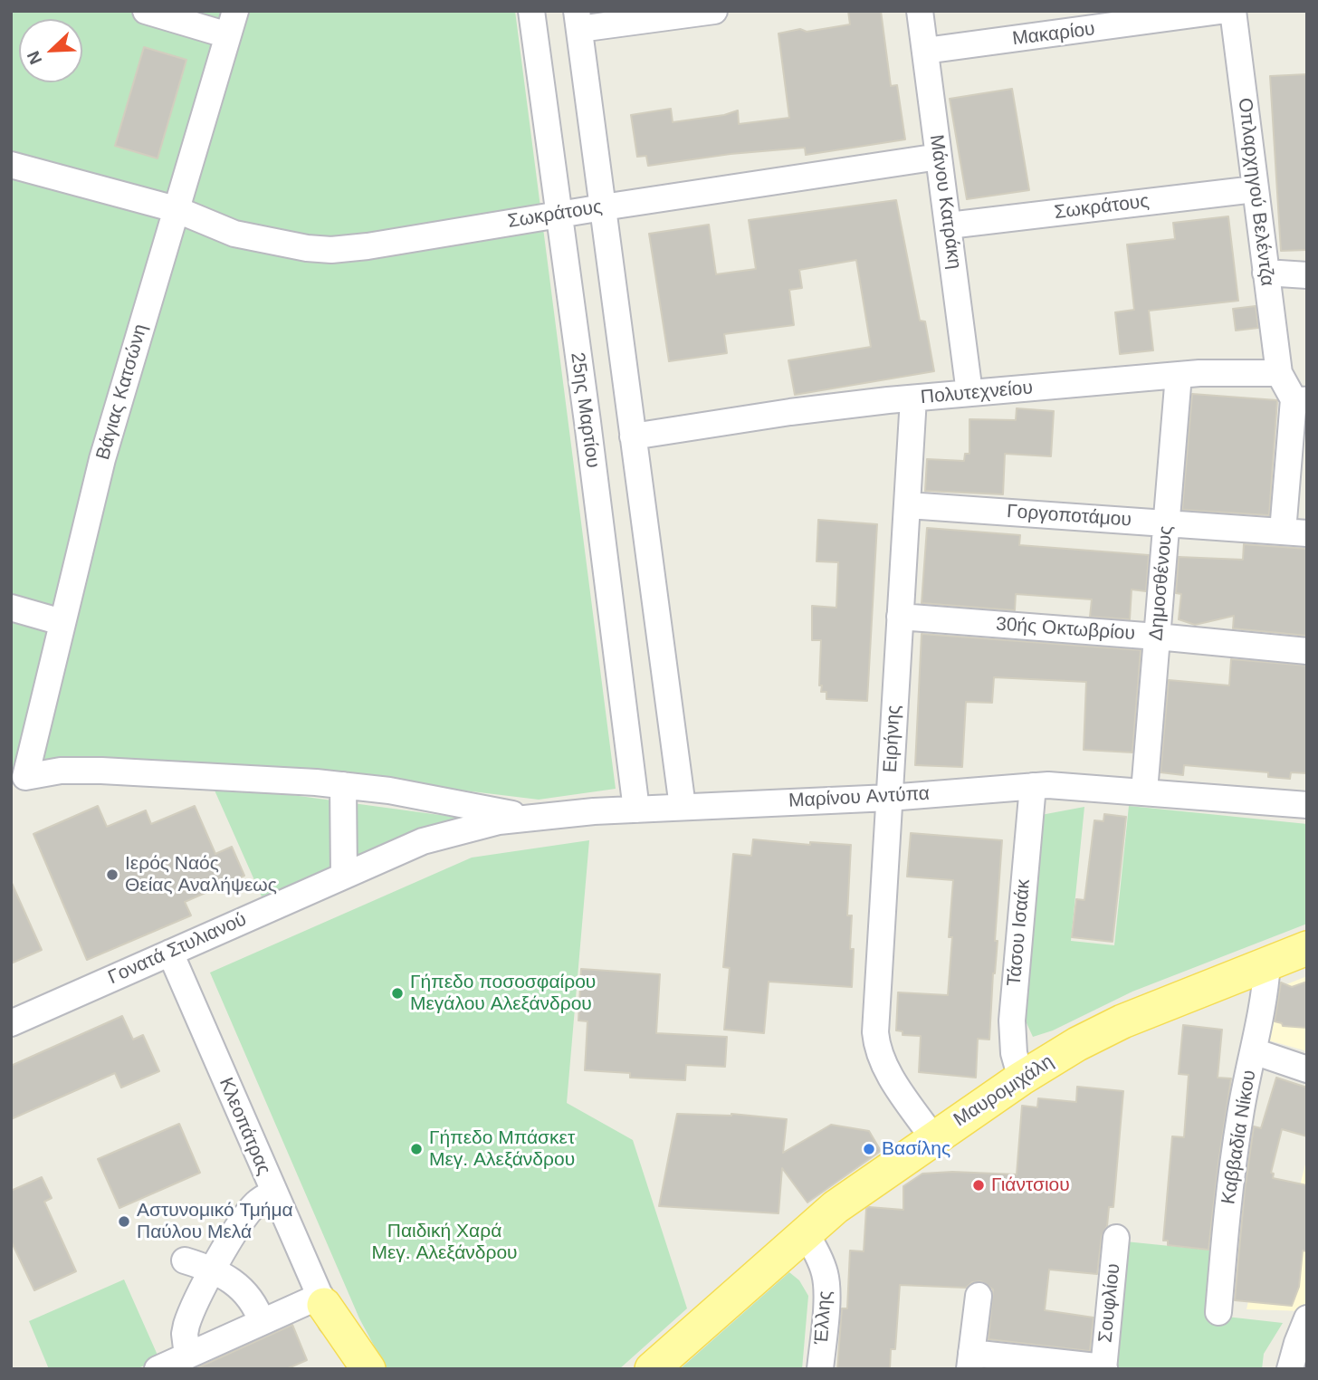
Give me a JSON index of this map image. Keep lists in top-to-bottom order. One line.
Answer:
{"streets":{"main road":["Μαυρομιχάλη"],"street":["Μακαρίου","Οπλαρχηγού Βελέντζα","Μάνου Κατράκη","Σωκράτους","Βάγιας Κατσώνη","Πολυτεχνείου","25ης Μαρτίου","Γοργοποτάμου","Δημοσθένους","30ής Οκτωβρίου","Ειρήνης","Μαρίνου Αντύπα","Τάσου Ισαάκ","Γονατά Στυλιανού","Κλεοπάτρας","Καββαδία Νίκου","Σουφλίου","Έλλης"]},"crossings":[["Μακαρίου","Μάνου Κατράκη"],["Οπλαρχηγού Βελέντζα","Σωκράτους"],["Οπλαρχηγού Βελέντζα","Πολυτεχνείου"],["Μάνου Κατράκη","Σωκράτους"],["Μάνου Κατράκη","Πολυτεχνείου"],["Σωκράτους","Βάγιας Κατσώνη"],["Σωκράτους","25ης Μαρτίου"],["Πολυτεχνείου","Δημοσθένους"],["Πολυτεχνείου","Ειρήνης"],["25ης Μαρτίου","Μαρίνου Αντύπα"],["Γοργοποτάμου","Δημοσθένους"],["Γοργοποτάμου","Ειρήνης"],["Δημοσθένους","30ής Οκτωβρίου"],["Δημοσθένους","Μαρίνου Αντύπα"],["30ής Οκτωβρίου","Ειρήνης"],["Ειρήνης","Μαρίνου Αντύπα"],["Ειρήνης","Μαυρομιχάλη"],["Μαρίνου Αντύπα","Τάσου Ισαάκ"],["Μαρίνου Αντύπα","Γονατά Στυλιανού"],["Τάσου Ισαάκ","Μαυρομιχάλη"],["Γονατά Στυλιανού","Κλεοπάτρας"],["Μαυρομιχάλη","Καββαδία Νίκου"],["Μαυρομιχάλη","Έλλης"]],"parks":["Παιδική Χαρά Μεγ. Αλεξάνδρου"],"places":["Ιερός Ναός Θείας Αναλήψεως","Γήπεδο ποσοσφαίρου Μεγάλου Αλεξάνδρου","Γήπεδο Μπάσκετ Μεγ. Αλεξάνδρου","Βασίλης","Γιάντσιου","Αστυνομικό Τμήμα Παύλου Μελά"],"north":"bottom left"}
